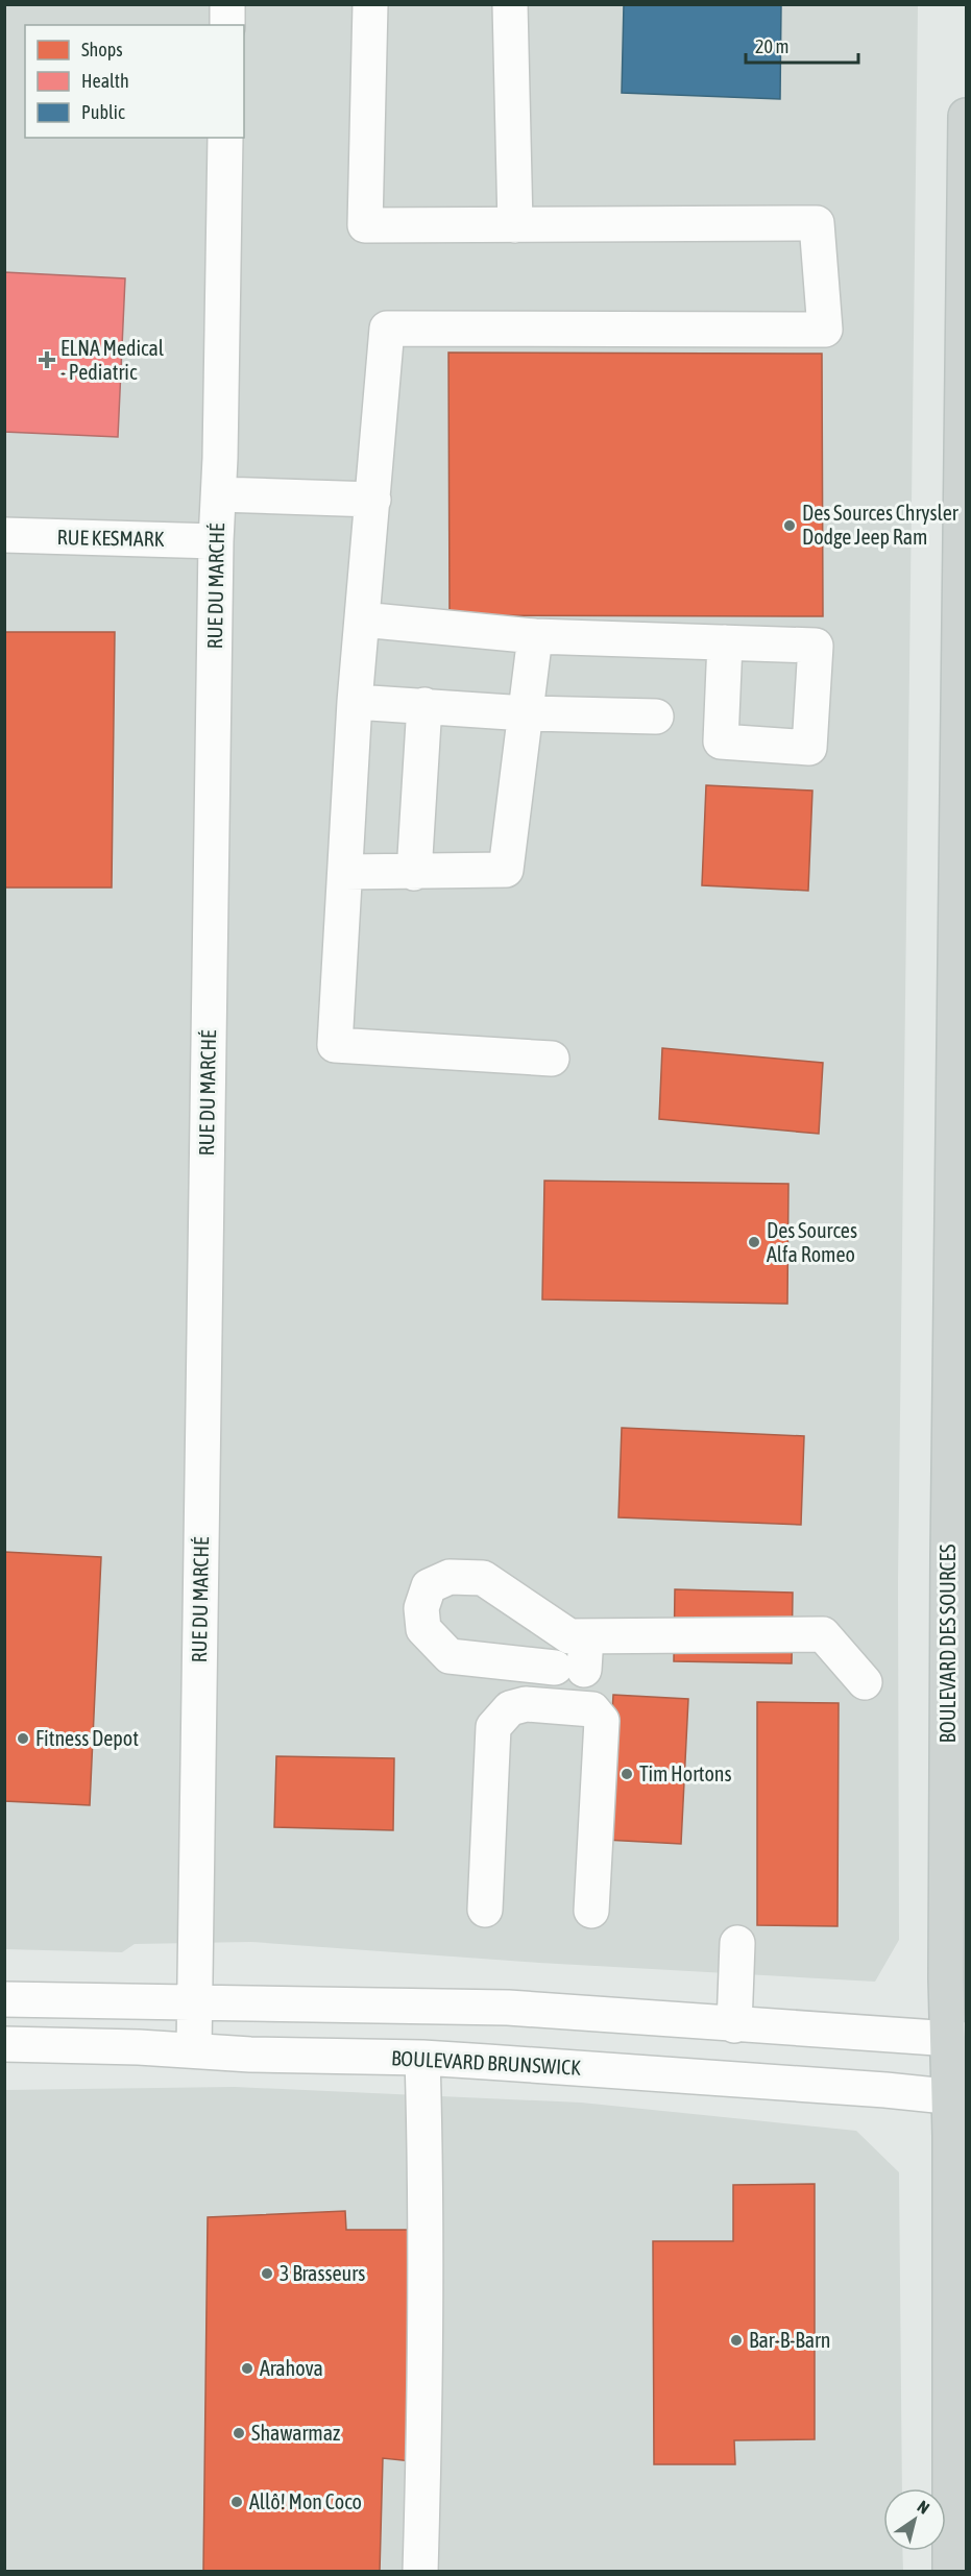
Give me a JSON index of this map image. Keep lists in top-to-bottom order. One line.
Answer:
{"streets":{"main road":["BOULEVARD DES SOURCES"],"street":["RUE KESMARK","RUE DU MARCHÉ","BOULEVARD BRUNSWICK"]},"crossings":[["RUE KESMARK","RUE DU MARCHÉ"],["RUE DU MARCHÉ","BOULEVARD BRUNSWICK"],["BOULEVARD DES SOURCES","BOULEVARD BRUNSWICK"]],"places":{"health":["ELNA Medical - Pediatric"],"other":["Des Sources Chrysler Dodge Jeep Ram","Des Sources Alfa Romeo","Fitness Depot","Tim Hortons","3 Brasseurs","Bar-B-Barn","Arahova","Shawarmaz","Allô! Mon Coco"]},"legend":["Shops","Health","Public"],"scale_bar":"20 m","north":"top right"}
